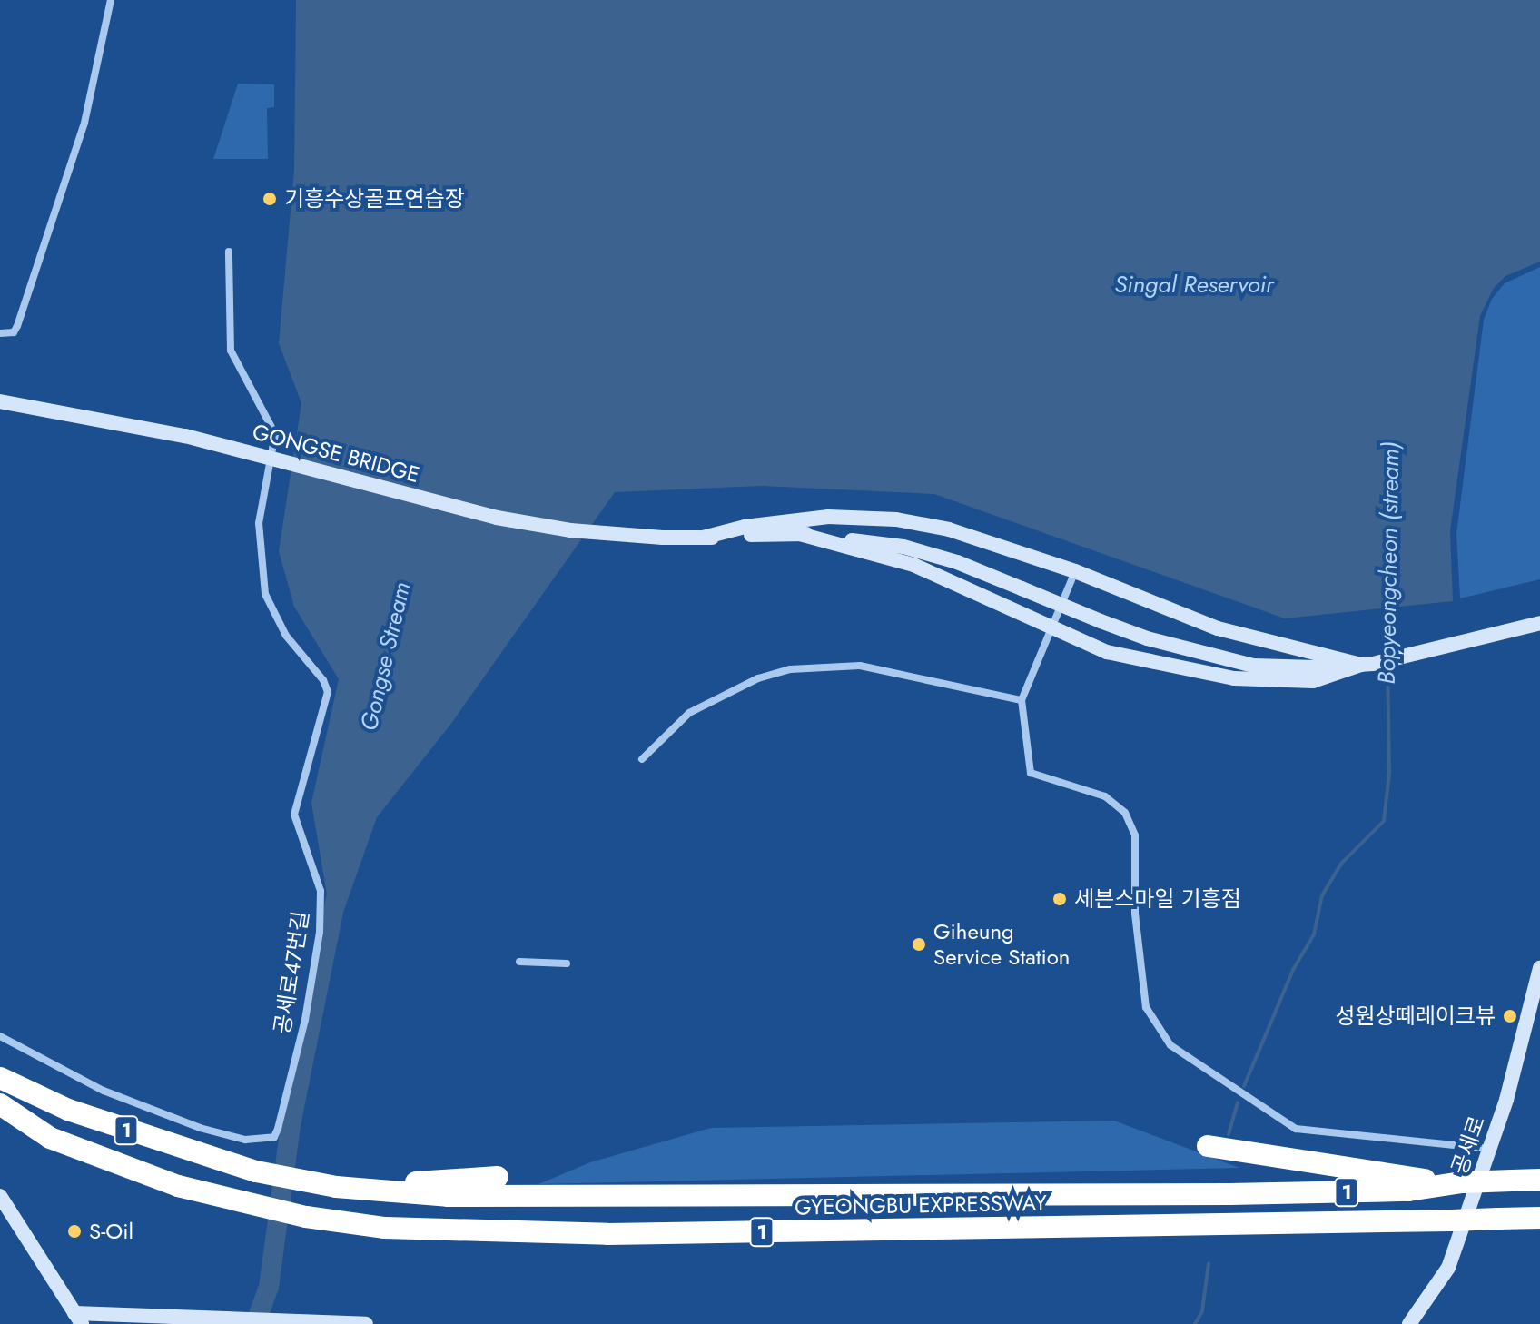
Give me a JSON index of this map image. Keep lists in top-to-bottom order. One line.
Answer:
{"streets":{"highway":["1","GYEONGBU EXPRESSWAY"],"main road":["GONGSE BRIDGE","공세로"],"street":["공세로47번길"]},"crossings":[["1","GYEONGBU EXPRESSWAY"]],"water":["Singal Reservoir","Bopyeongcheon (stream)","Gongse Stream"],"places":["기흥수상골프연습장","세븐스마일 기흥점","Giheung Service Station","성원상떼레이크뷰","S-Oil"]}
